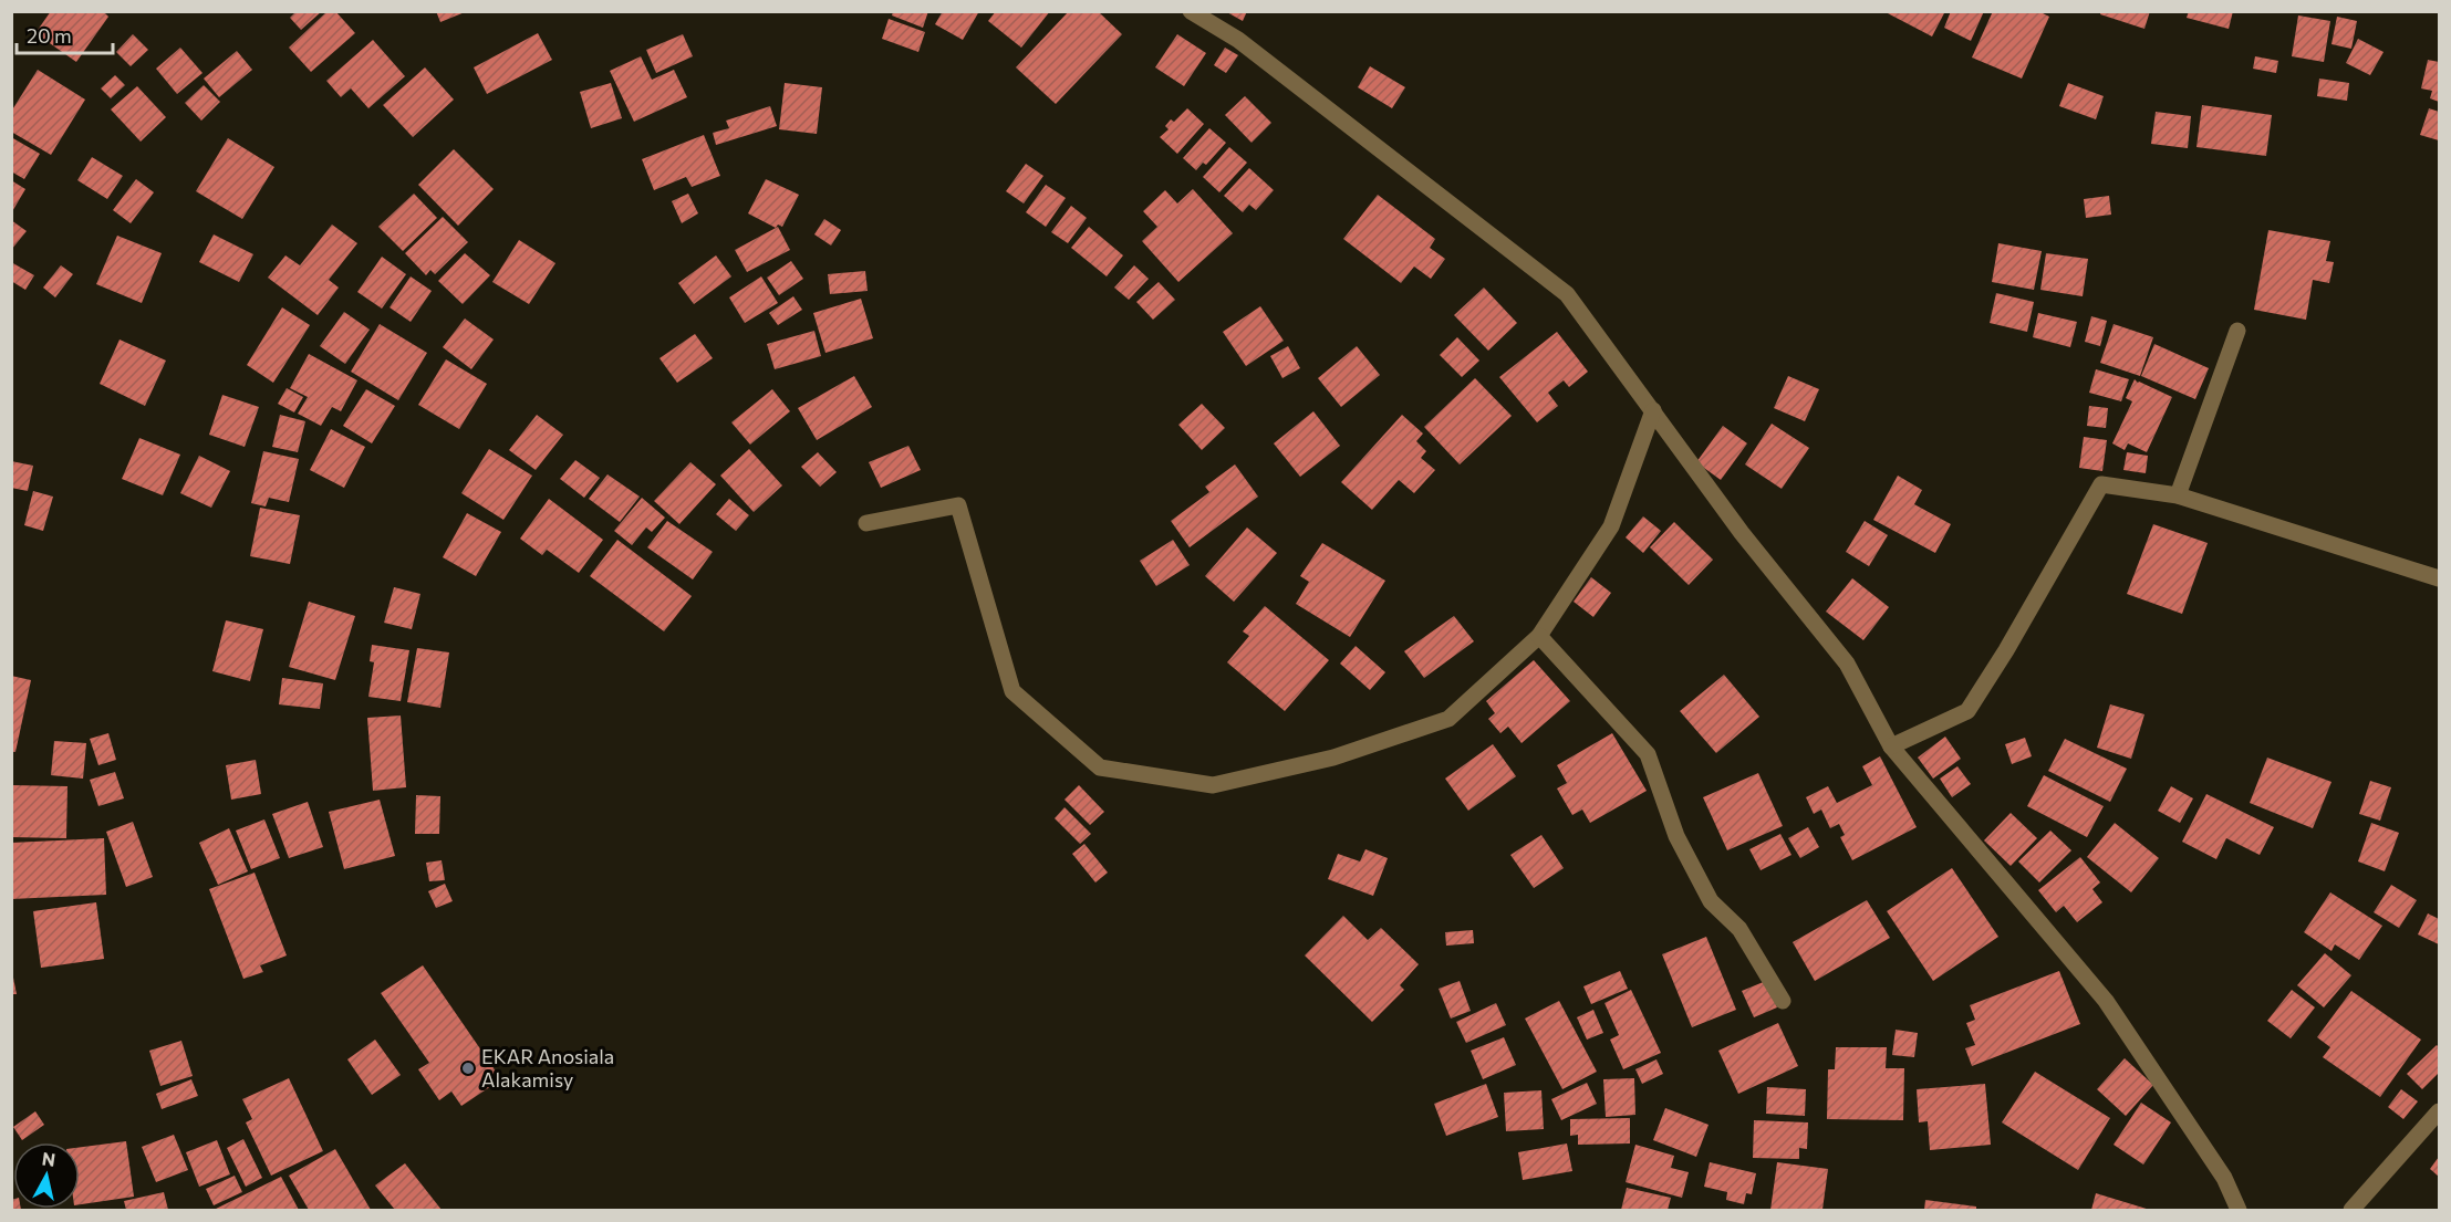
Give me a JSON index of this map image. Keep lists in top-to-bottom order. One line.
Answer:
{"places":["EKAR Anosiala Alakamisy"],"scale_bar":"20 m","north":"top"}
